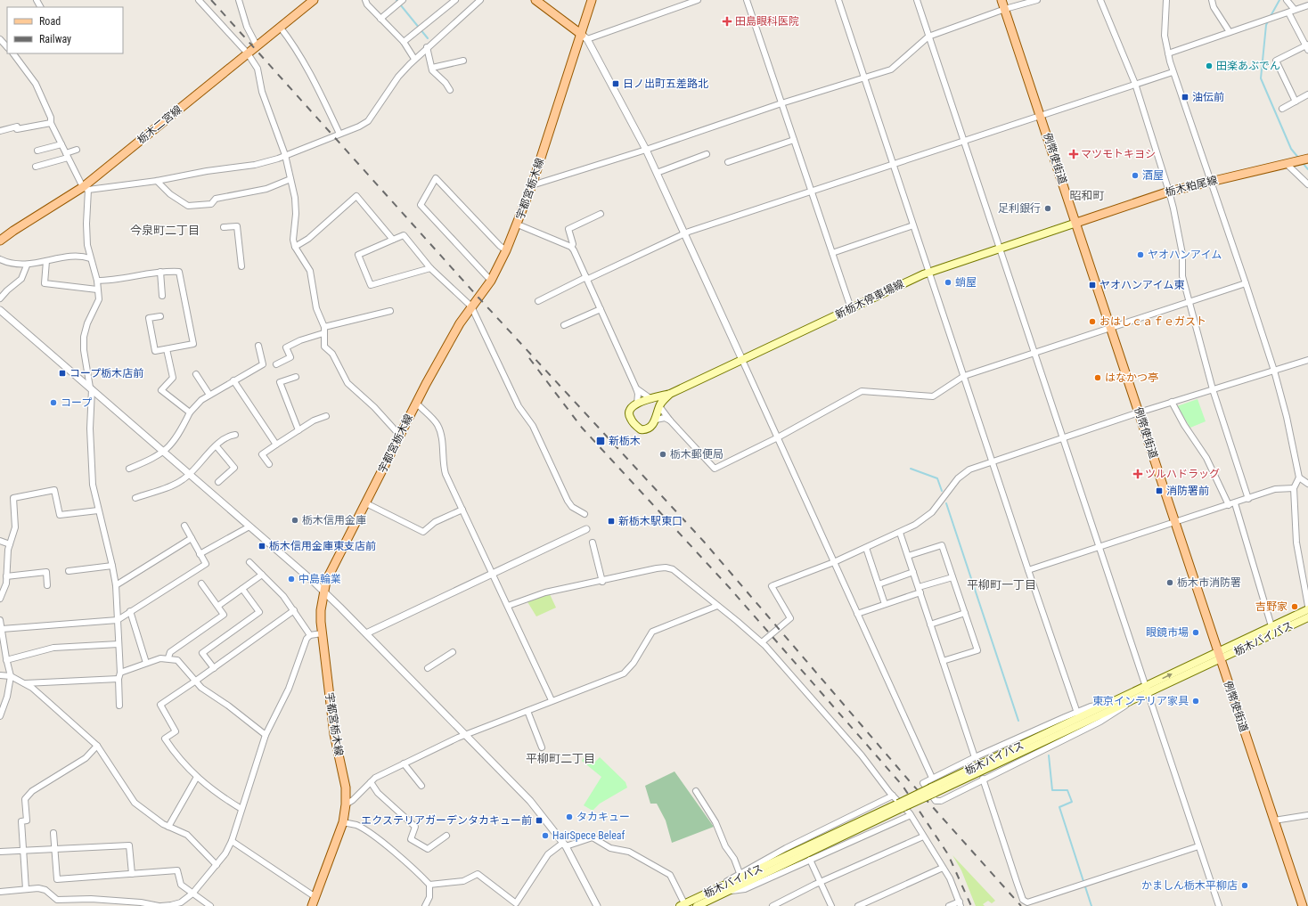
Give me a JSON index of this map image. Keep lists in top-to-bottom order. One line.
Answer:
{"streets":{"main road":["栃木二宮線","例幣使街道","栃木粕尾線","宇都宮栃木線","新栃木停車場線","栃木バイパス"]},"crossings":[["例幣使街道","栃木粕尾線"],["例幣使街道","新栃木停車場線"],["例幣使街道","栃木バイパス"],["栃木粕尾線","新栃木停車場線"]],"districts":["昭和町","今泉町二丁目","平柳町一丁目","平柳町二丁目"],"places":{"health":["田島眼科医院","マツモトキヨシ","ツルハドラッグ"],"other":["田楽あぶでん","酒屋","足利銀行","ヤオハンアイム","蛸屋","おはしｃａｆｅガスト","はなかつ亭","コープ","栃木郵便局","栃木信用金庫","中島輪業","栃木市消防署","吉野家","眼鏡市場","東京インテリア家具","タカキュー","HairSpece Beleaf","かましん栃木平柳店"],"transit":["日ノ出町五差路北","油伝前","ヤオハンアイム東","コープ栃木店前","新栃木","消防署前","新栃木駅東口","栃木信用金庫東支店前","エクステリアガーデンタカキュー前"]},"legend":["Road","Railway"]}
